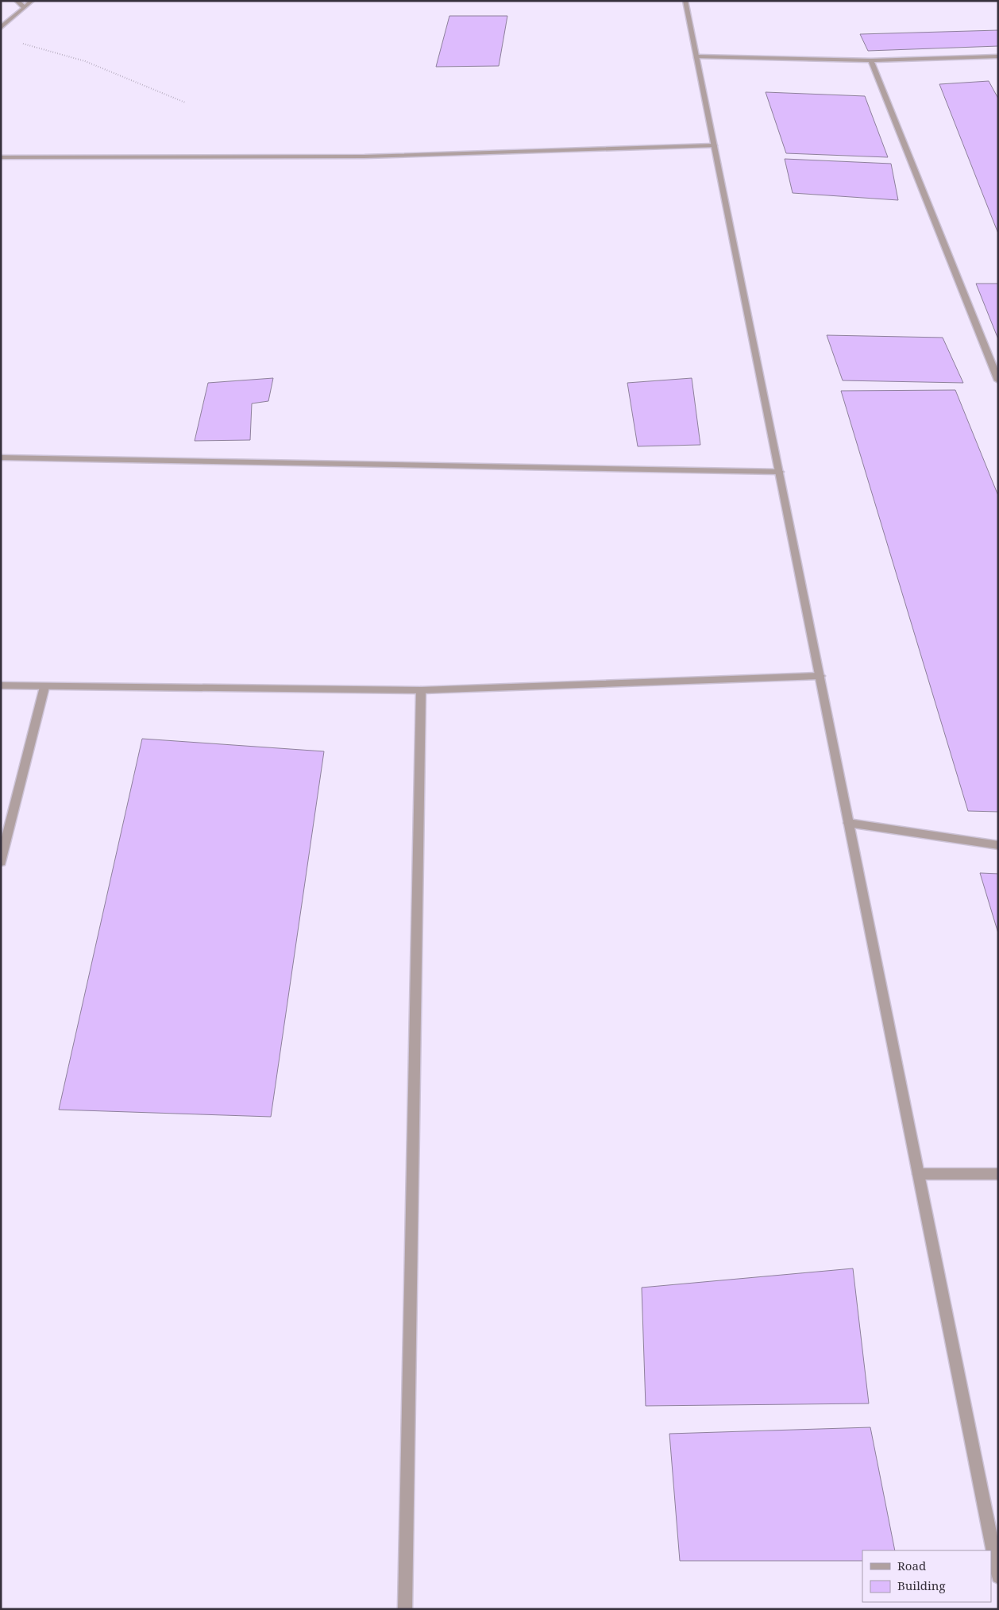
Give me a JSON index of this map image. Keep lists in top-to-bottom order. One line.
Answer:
{"legend":["Road","Building"]}
